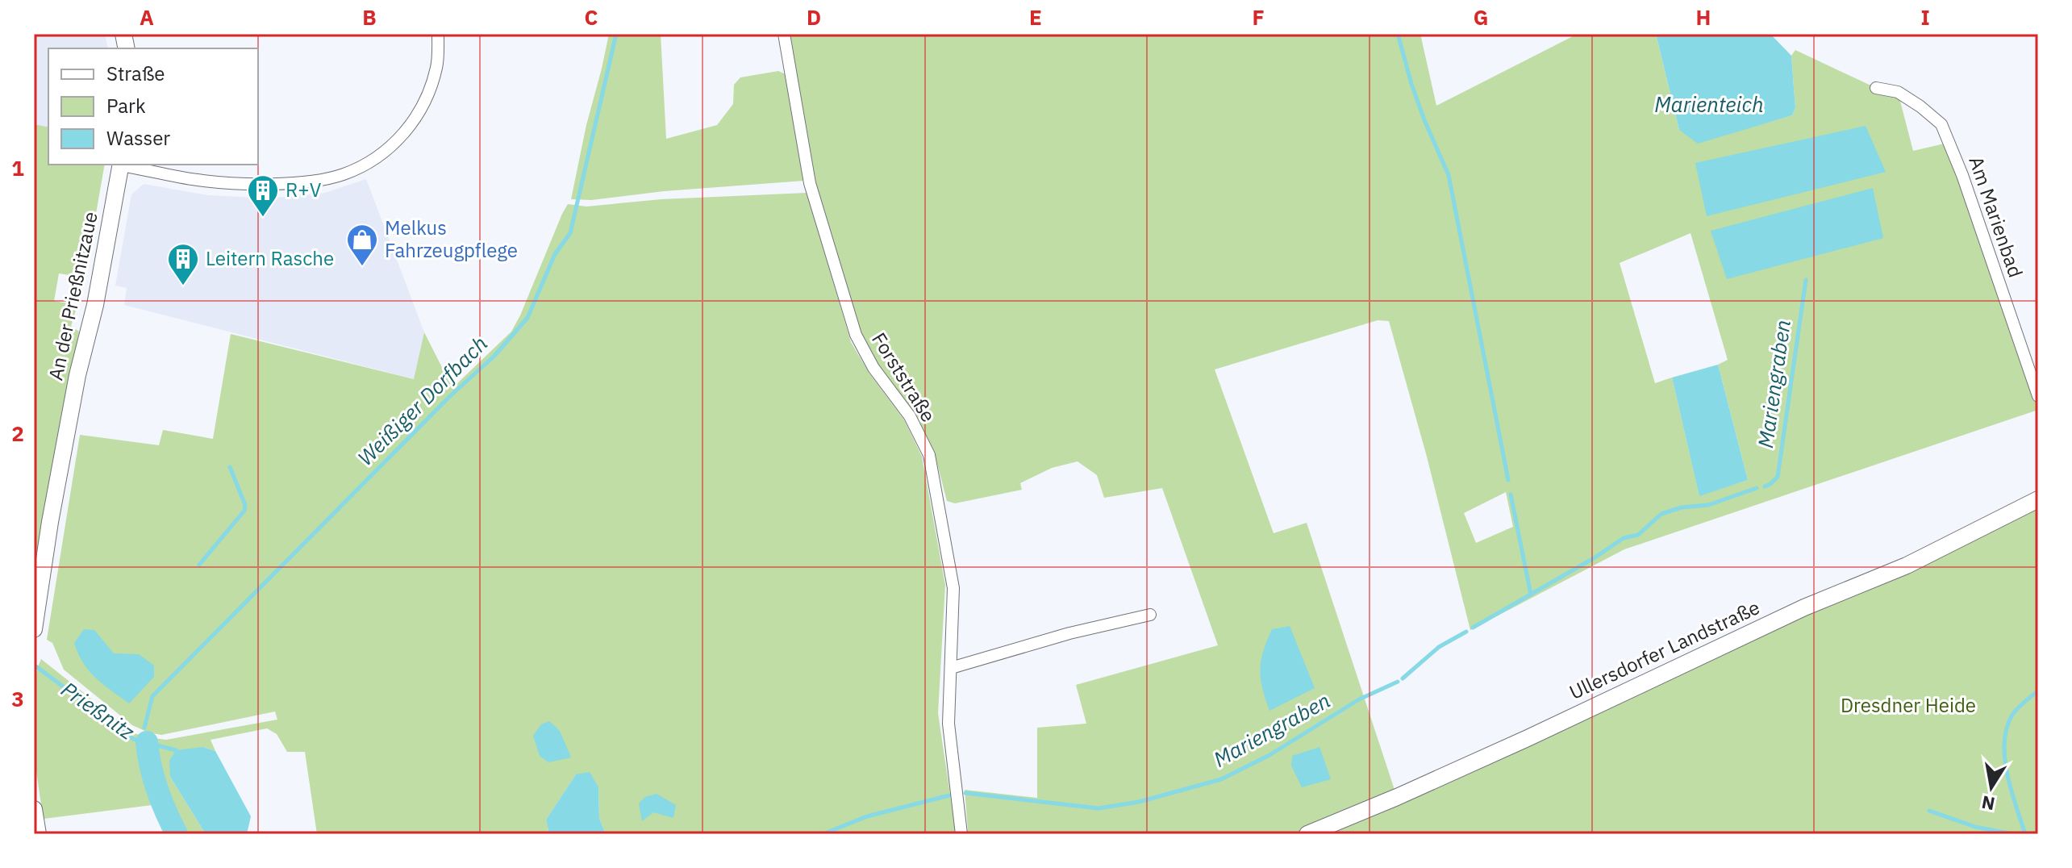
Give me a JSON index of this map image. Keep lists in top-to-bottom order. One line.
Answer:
{"streets":{"main road":["An der Prießnitzaue","Ullersdorfer Landstraße"],"street":["Am Marienbad","Forststraße"]},"water":["Marienteich","Mariengraben","Weißiger Dorfbach","Prießnitz"],"parks":["Dresdner Heide"],"places":{"building":["R+V","Leitern Rasche"],"shop":["Melkus Fahrzeugpflege"]},"legend":["Straße","Park","Wasser"],"north":"bottom","grid":{"columns":["A","B","C","D","E","F","G","H","I"],"rows":["1","2","3"]}}
